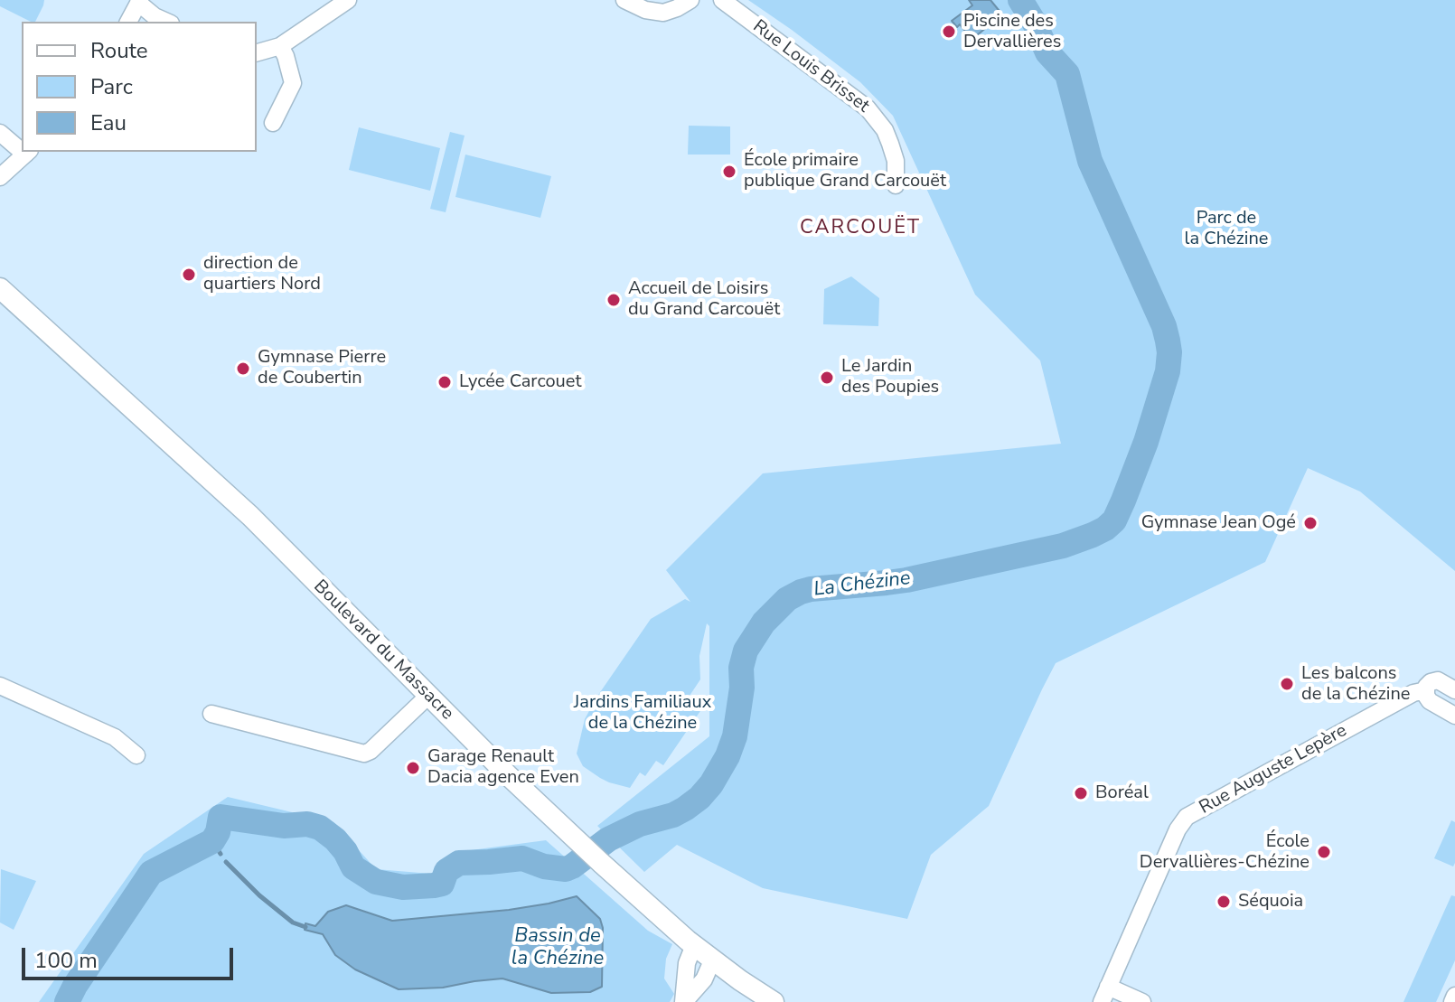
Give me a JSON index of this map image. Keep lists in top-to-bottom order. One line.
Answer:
{"streets":{"main road":["Boulevard du Massacre"],"street":["Rue Louis Brisset","Rue Auguste Lepère"]},"districts":["CARCOUËT"],"water":["La Chézine","Bassin de la Chézine"],"parks":["Parc de la Chézine","Jardins Familiaux de la Chézine"],"places":["Piscine des Dervallières","École primaire publique Grand Carcouët","direction de quartiers Nord","Accueil de Loisirs du Grand Carcouët","Gymnase Pierre de Coubertin","Le Jardin des Poupies","Lycée Carcouet","Gymnase Jean Ogé","Les balcons de la Chézine","Garage Renault Dacia agence Even","Boréal","École Dervallières-Chézine","Séquoia"],"legend":["Route","Parc","Eau"],"scale_bar":"100 m"}
